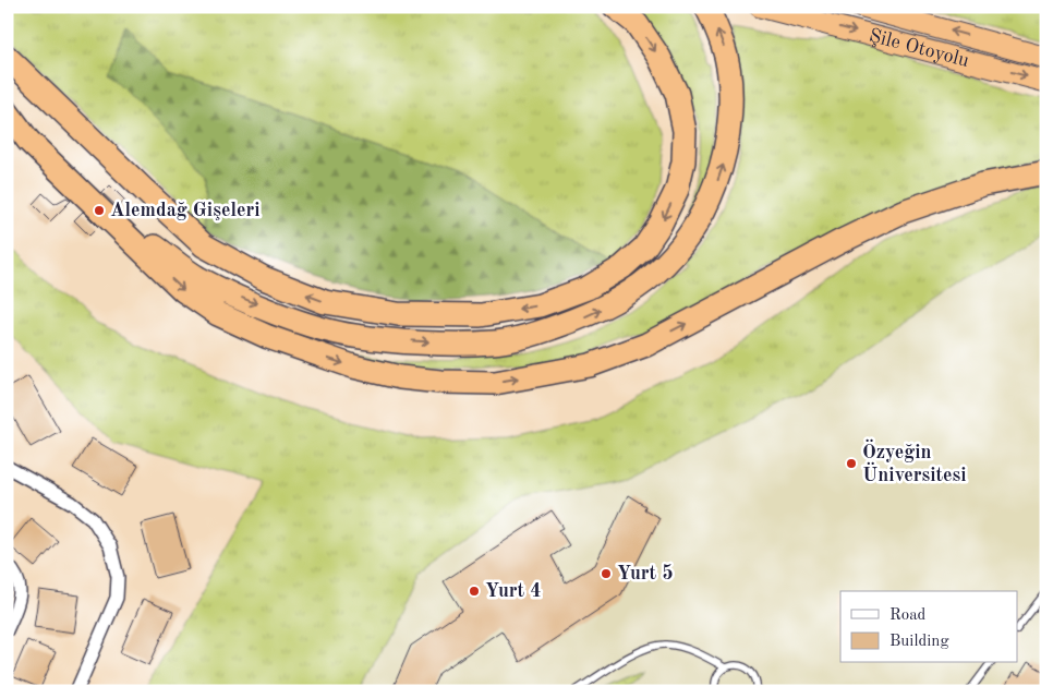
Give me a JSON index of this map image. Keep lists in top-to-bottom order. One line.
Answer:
{"streets":{"highway":["Şile Otoyolu"]},"places":["Alemdağ Gişeleri","Özyeğin Üniversitesi","Yurt 5","Yurt 4"],"legend":["Road","Building"]}
